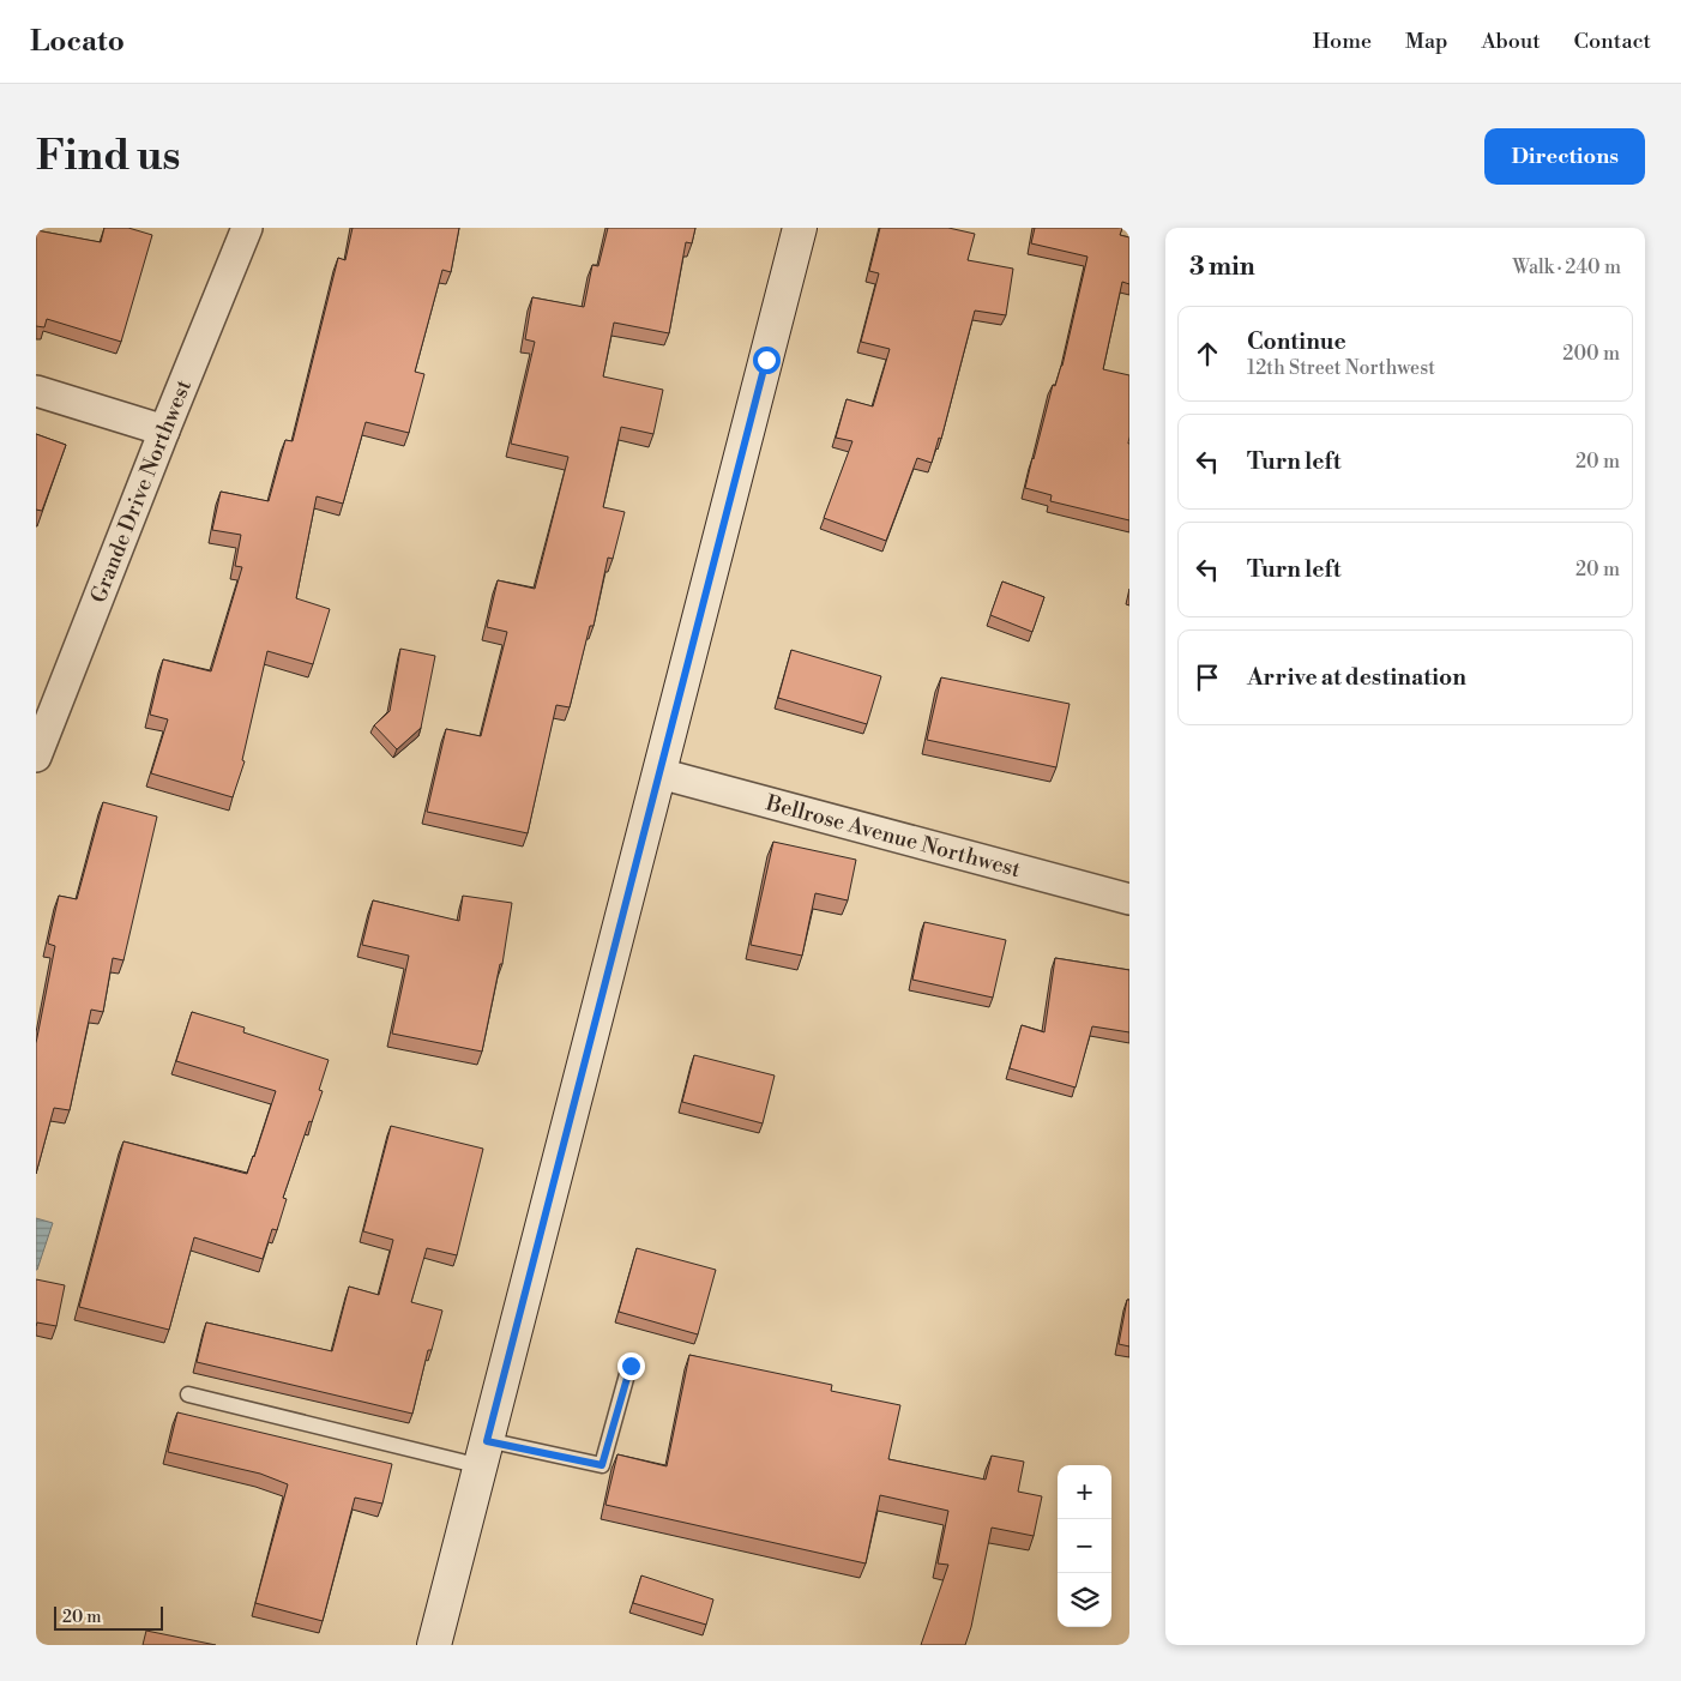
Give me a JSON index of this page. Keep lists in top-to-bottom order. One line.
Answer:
{"streets":{"street":["Grande Drive Northwest","Bellrose Avenue Northwest"]},"scale_bar":"20 m","page":{"header":"Locato","nav":["Home","Map","About","Contact"],"buttons":"Directions","title":"Find us","heading":["3 min","Walk · 240 m"],"list":[["Continue","12th Street Northwest","200 m"],["Turn left","20 m"],["Turn left","20 m"],"Arrive at destination"],"map_buttons":["+","−"],"scale":"20 m"}}
